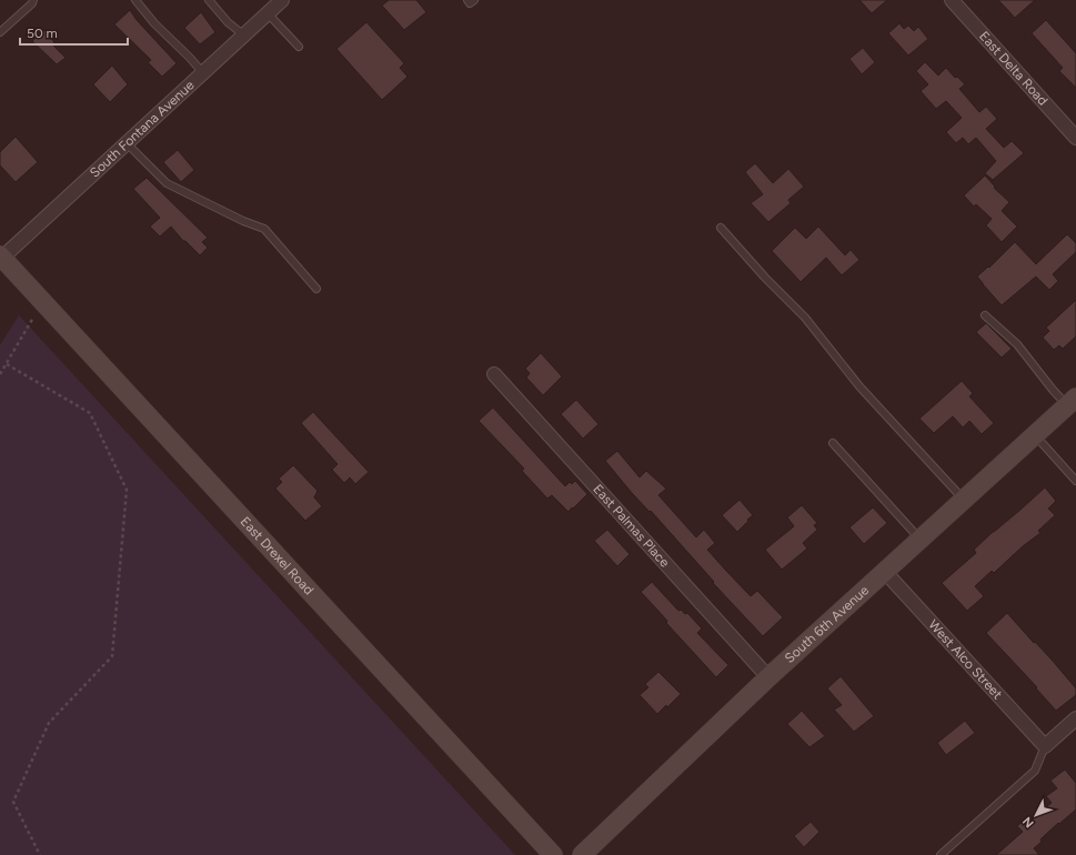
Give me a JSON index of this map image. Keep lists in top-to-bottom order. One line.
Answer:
{"streets":{"street":["East Delta Road","South Fontana Avenue","East Palmas Place","East Drexel Road","South 6th Avenue","West Alco Street"]},"crossings":[["South Fontana Avenue","East Drexel Road"],["East Palmas Place","South 6th Avenue"],["South 6th Avenue","West Alco Street"]],"scale_bar":"50 m","north":"bottom left"}
